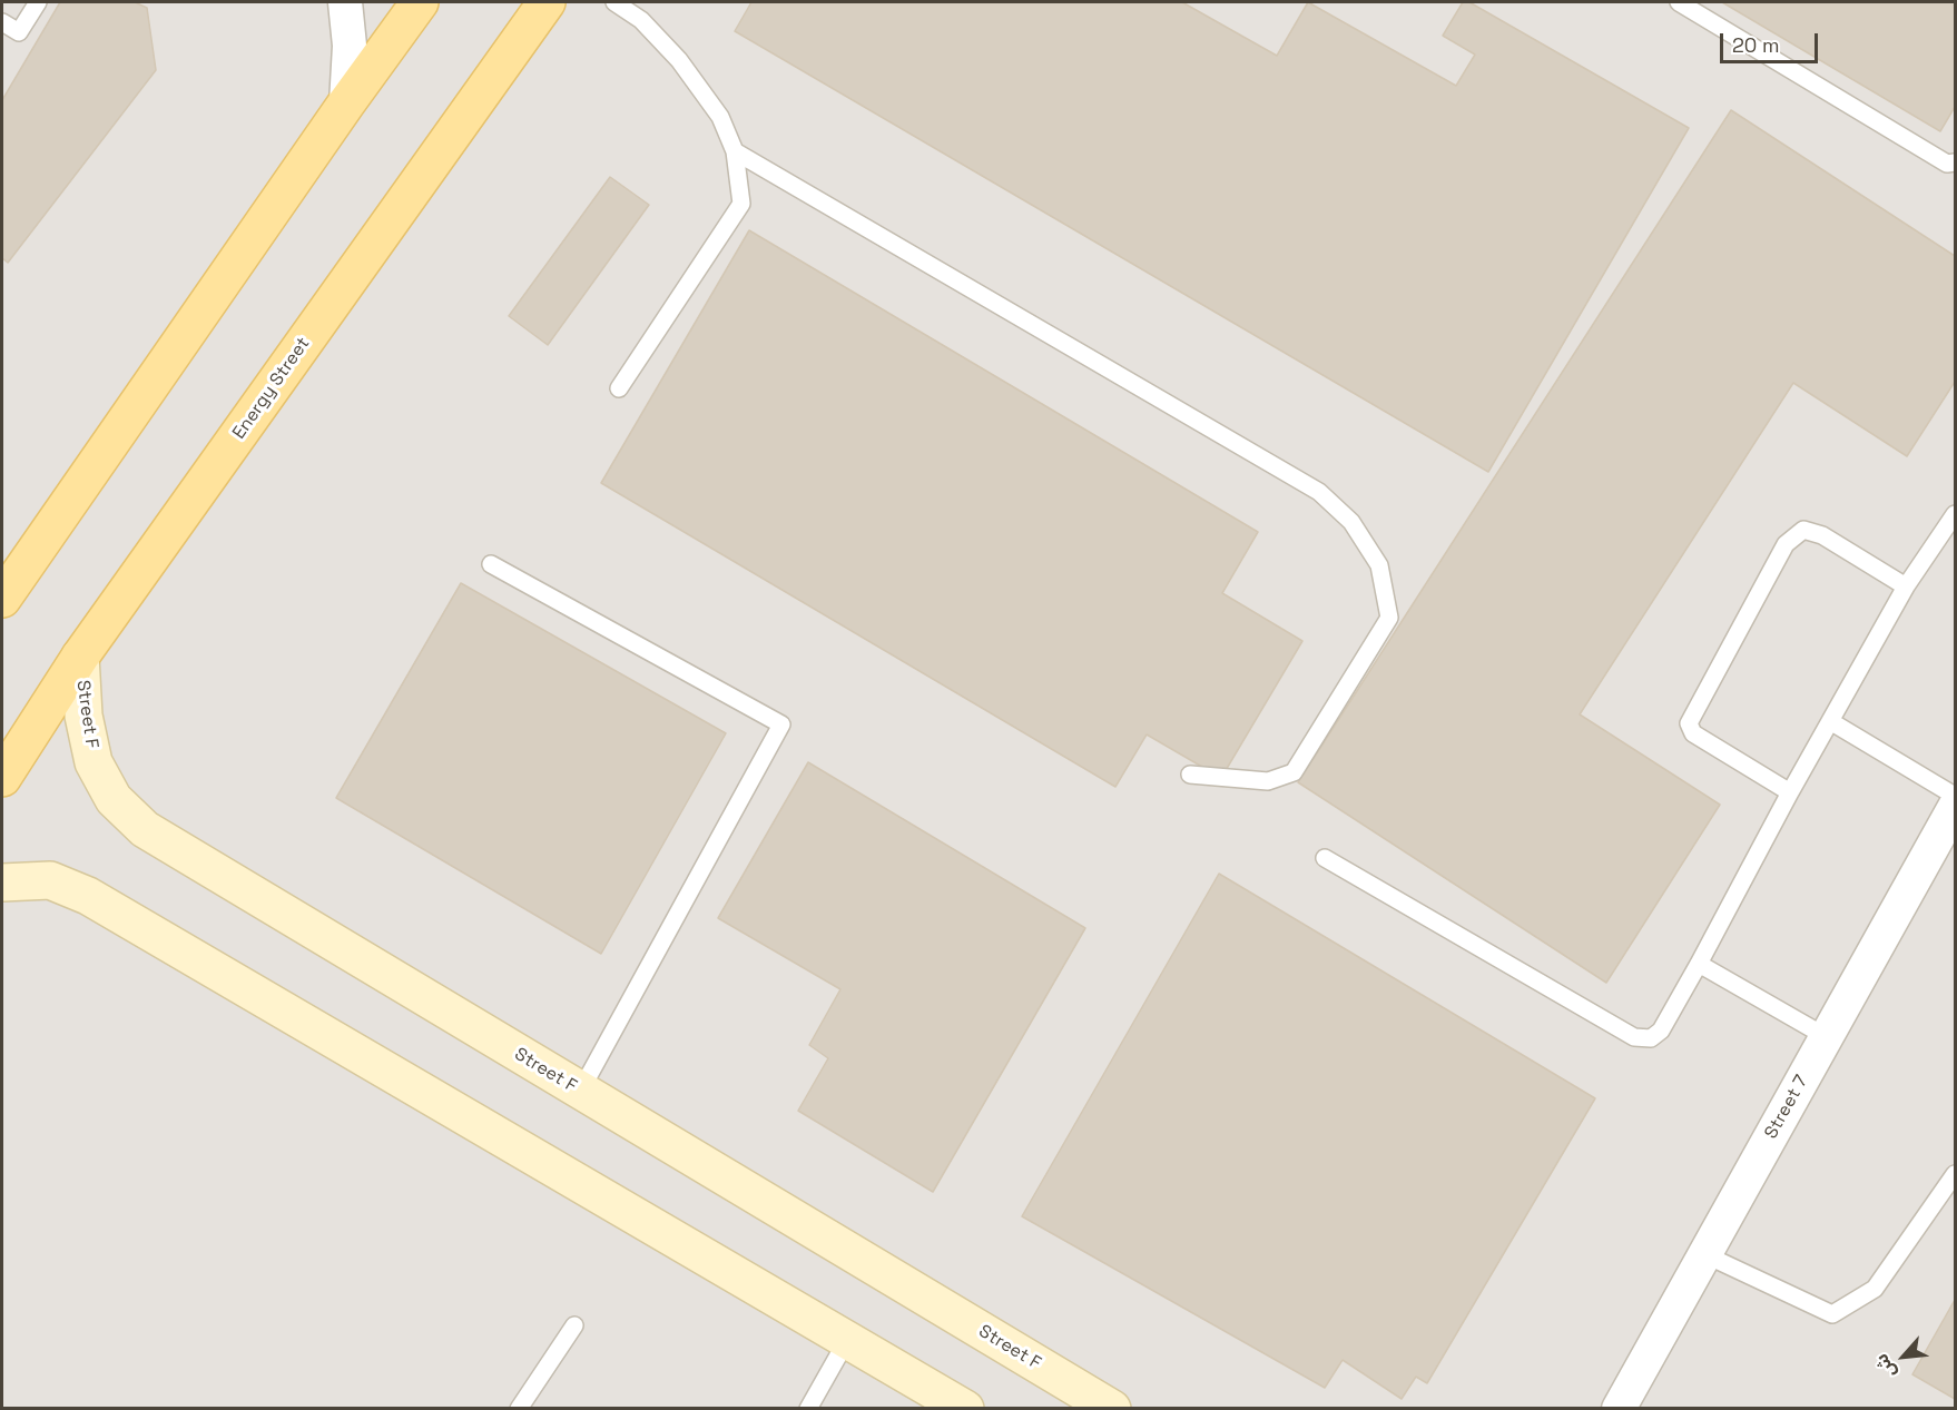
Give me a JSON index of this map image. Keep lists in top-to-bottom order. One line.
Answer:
{"streets":{"main road":["Energy Street"],"street":["Street F","Street 7"]},"crossings":[["Energy Street","Street F"]],"scale_bar":"20 m","north":"bottom left"}
